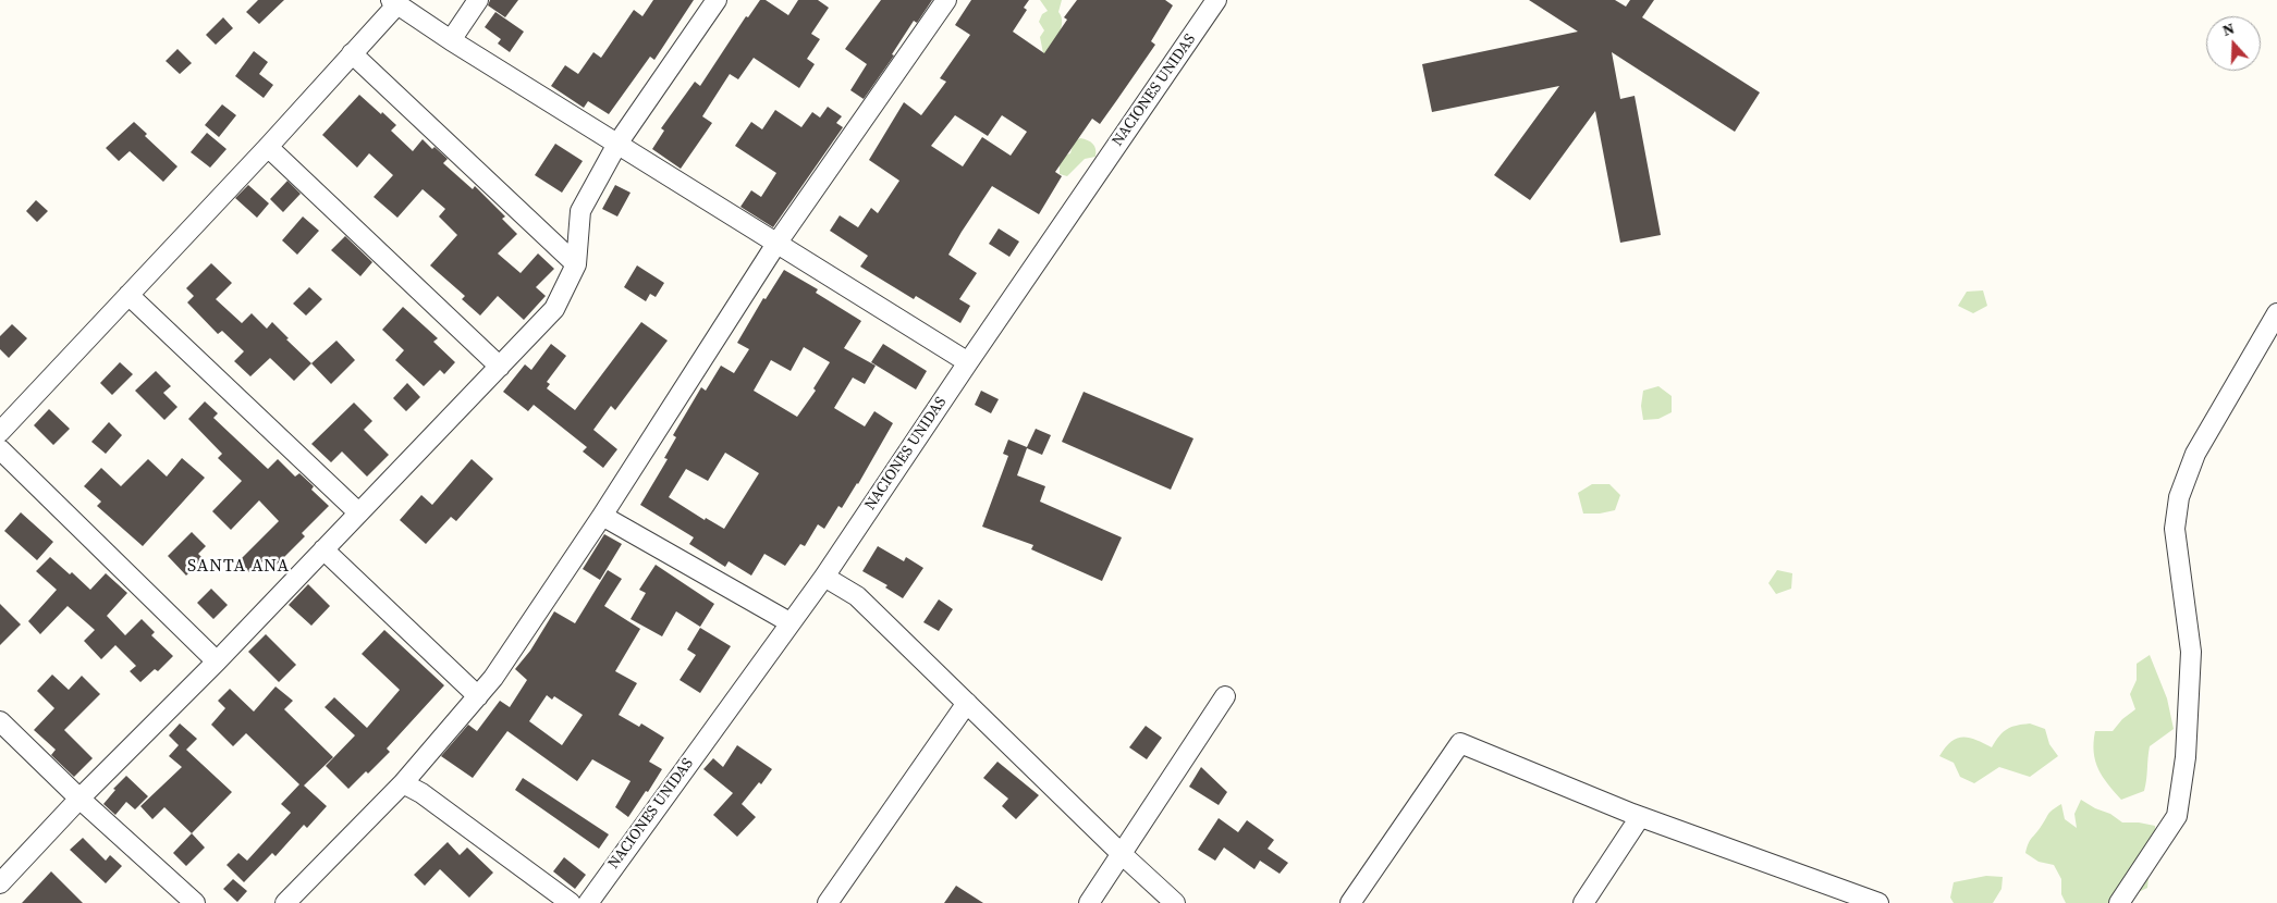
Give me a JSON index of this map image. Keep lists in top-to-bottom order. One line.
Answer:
{"streets":{"street":["NACIONES UNIDAS"]},"districts":["SANTA ANA"],"north":"top"}
